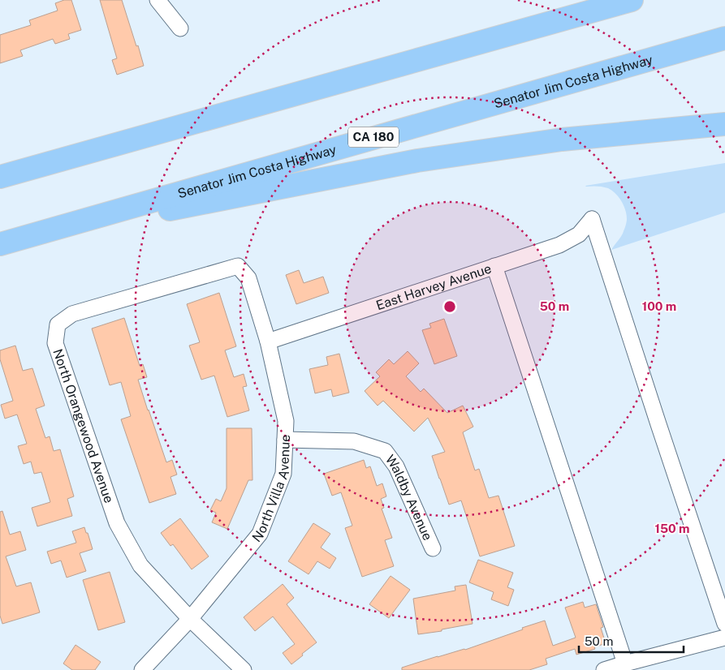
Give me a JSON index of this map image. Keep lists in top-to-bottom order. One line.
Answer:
{"streets":{"highway":["Senator Jim Costa Highway","CA 180"],"street":["East Harvey Avenue","North Orangewood Avenue","North Villa Avenue","Waldby Avenue"]},"crossings":[["East Harvey Avenue","North Villa Avenue"],["North Orangewood Avenue","North Villa Avenue"],["North Villa Avenue","Waldby Avenue"]],"scale_bar":"50 m","rings":["50 m","100 m","150 m"]}
